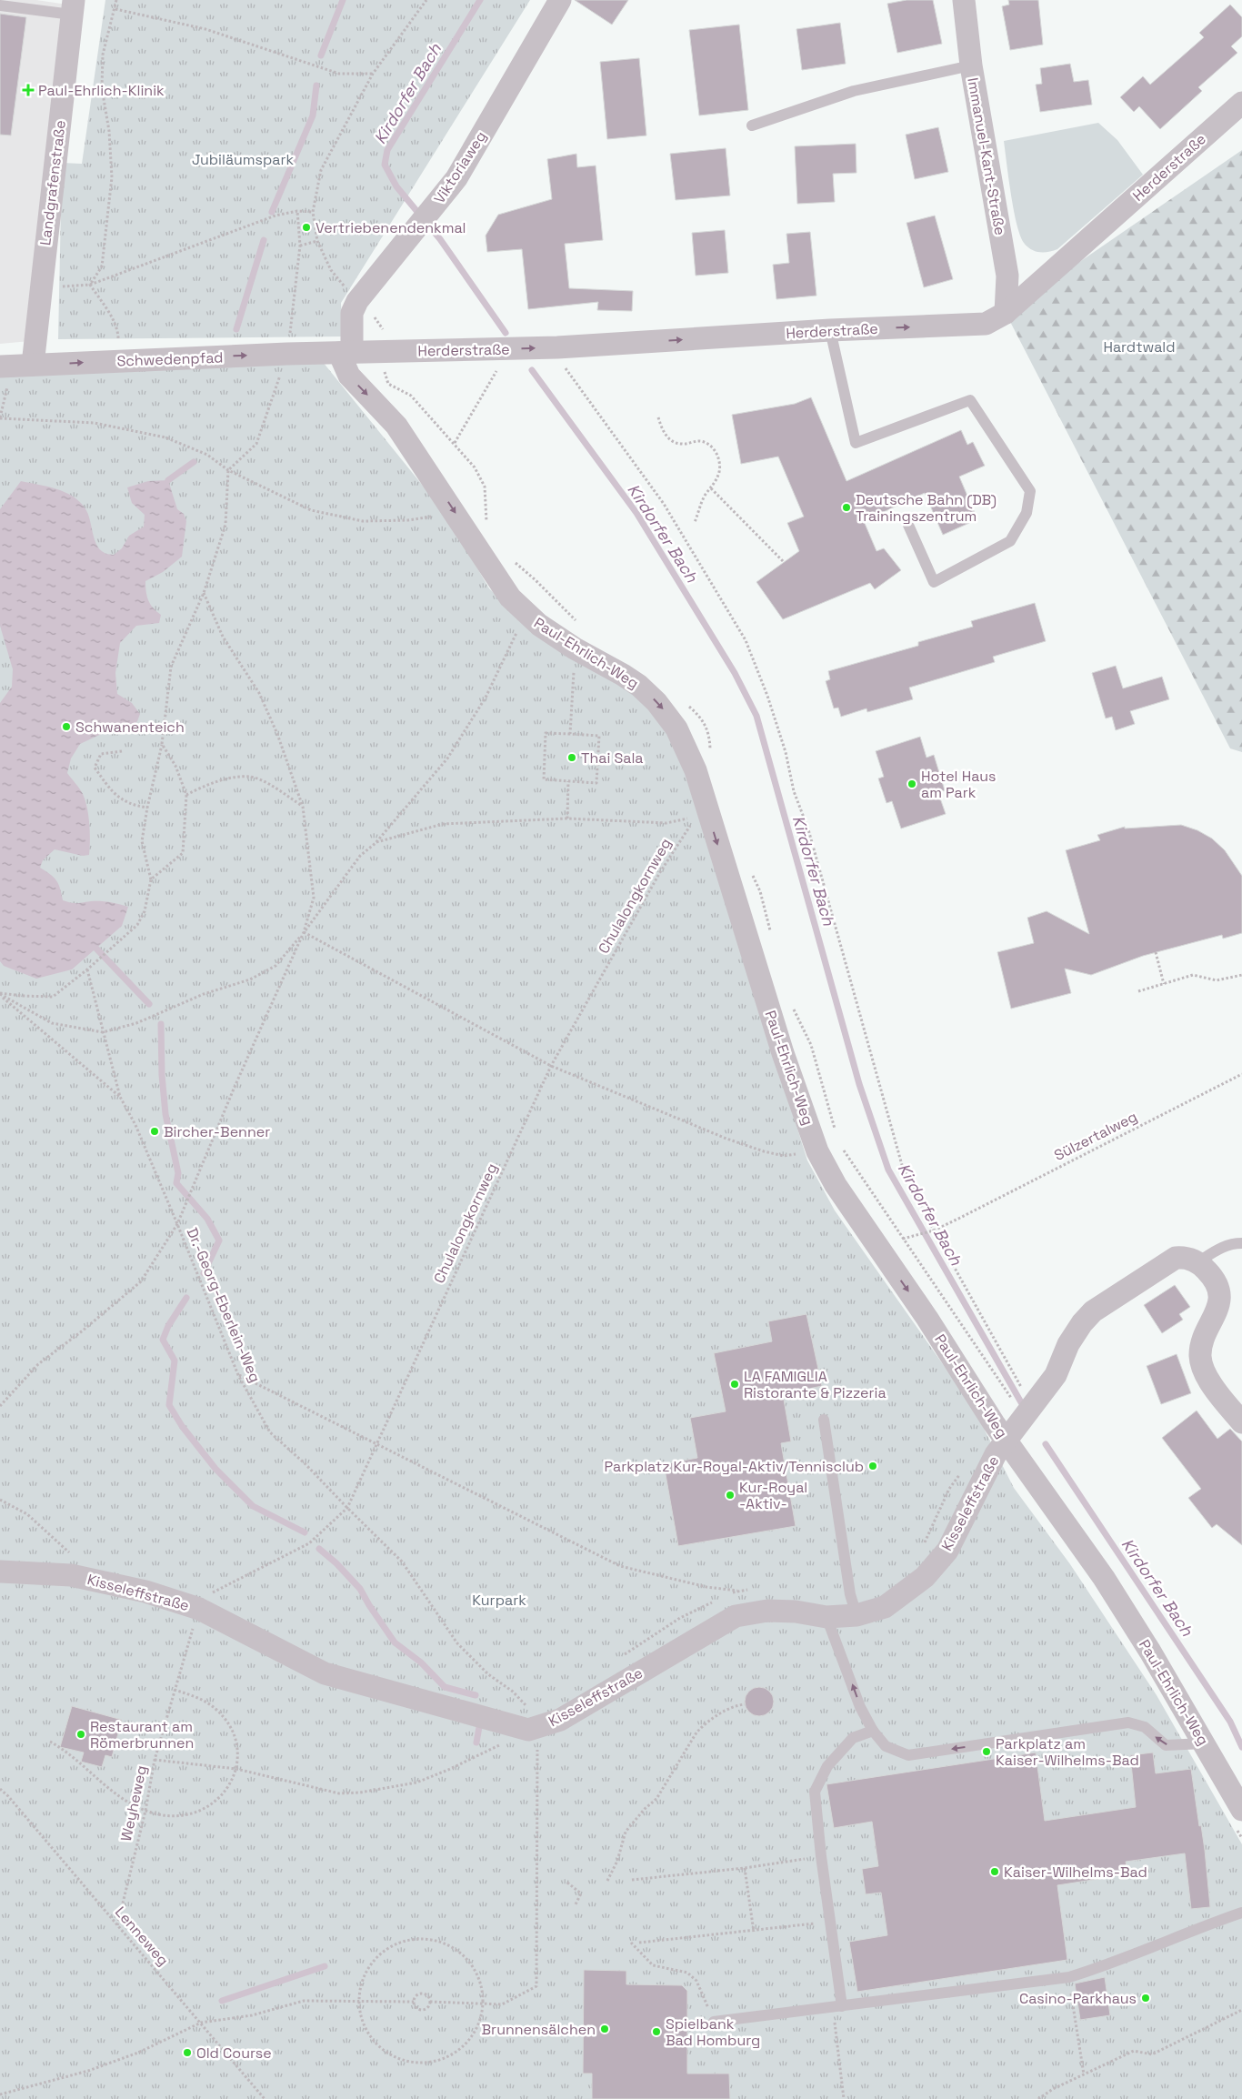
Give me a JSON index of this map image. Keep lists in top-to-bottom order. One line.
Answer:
{"streets":{"street":["Immanuel-Kant-Straße","Viktoriaweg","Herderstraße","Landgrafenstraße","Schwedenpfad","Paul-Ehrlich-Weg","Kisseleffstraße"],"path":["Chulalongkornweg","Sülzertalweg","Dr.-Georg-Eberlein-Weg","Weyheweg","Lenneweg"]},"crossings":[["Immanuel-Kant-Straße","Herderstraße"],["Viktoriaweg","Herderstraße"],["Viktoriaweg","Schwedenpfad"],["Viktoriaweg","Paul-Ehrlich-Weg"],["Herderstraße","Schwedenpfad"],["Herderstraße","Paul-Ehrlich-Weg"],["Landgrafenstraße","Schwedenpfad"],["Schwedenpfad","Paul-Ehrlich-Weg"],["Paul-Ehrlich-Weg","Chulalongkornweg"],["Paul-Ehrlich-Weg","Kisseleffstraße"],["Chulalongkornweg","Dr.-Georg-Eberlein-Weg"],["Chulalongkornweg","Kisseleffstraße"],["Chulalongkornweg","Weyheweg"],["Kisseleffstraße","Weyheweg"],["Weyheweg","Lenneweg"]],"one_way":["Herderstraße","Schwedenpfad","Paul-Ehrlich-Weg"],"water":["Kirdorfer Bach"],"parks":["Jubiläumspark","Hardtwald","Kurpark"],"places":{"health":["Paul-Ehrlich-Klinik"],"other":["Vertriebenendenkmal","Deutsche Bahn (DB) Trainingszentrum","Schwanenteich","Thai Sala","Hotel Haus am Park","Bircher-Benner","LA FAMIGLIA Ristorante & Pizzeria","Parkplatz Kur-Royal-Aktiv/Tennisclub","Kur-Royal -Aktiv-","Restaurant am Römerbrunnen","Parkplatz am Kaiser-Wilhelms-Bad","Kaiser-Wilhelms-Bad","Casino-Parkhaus","Brunnensälchen","Spielbank Bad Homburg","Old Course"]}}
